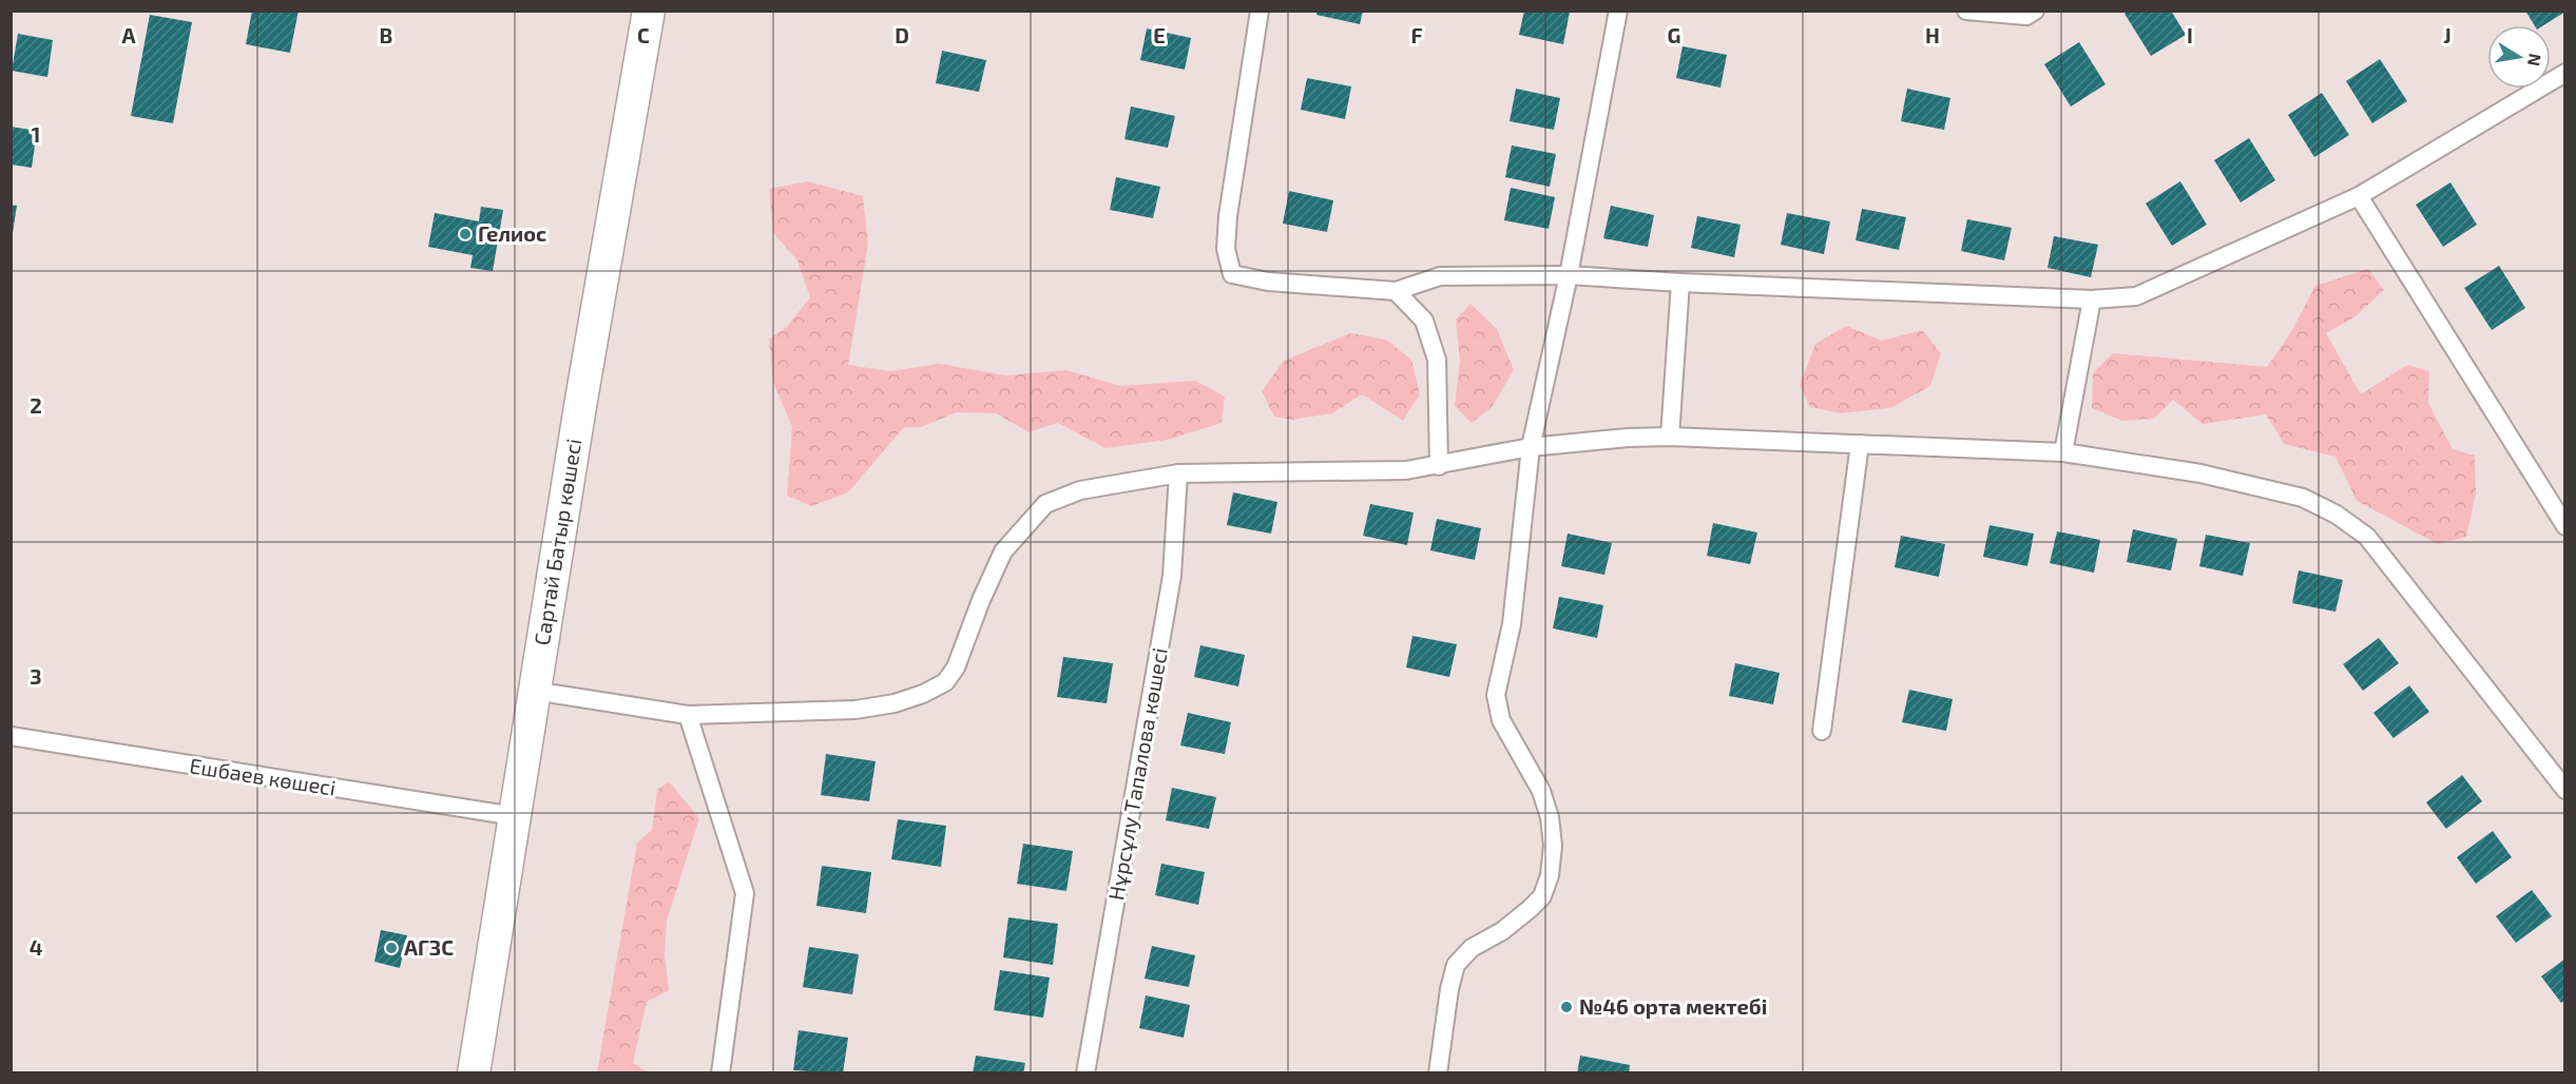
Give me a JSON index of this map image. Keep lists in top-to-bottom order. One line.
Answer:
{"streets":{"highway":["Сартай Батыр көшесі"],"street":["Нұрсұлу Тапалова көшесі","Ешбаев көшесі"]},"crossings":[["Сартай Батыр көшесі","Ешбаев көшесі"]],"places":["Гелиос","АГЗС","№46 орта мектебі"],"north":"right","grid":{"columns":["A","B","C","D","E","F","G","H","I","J"],"rows":["1","2","3","4"]}}
